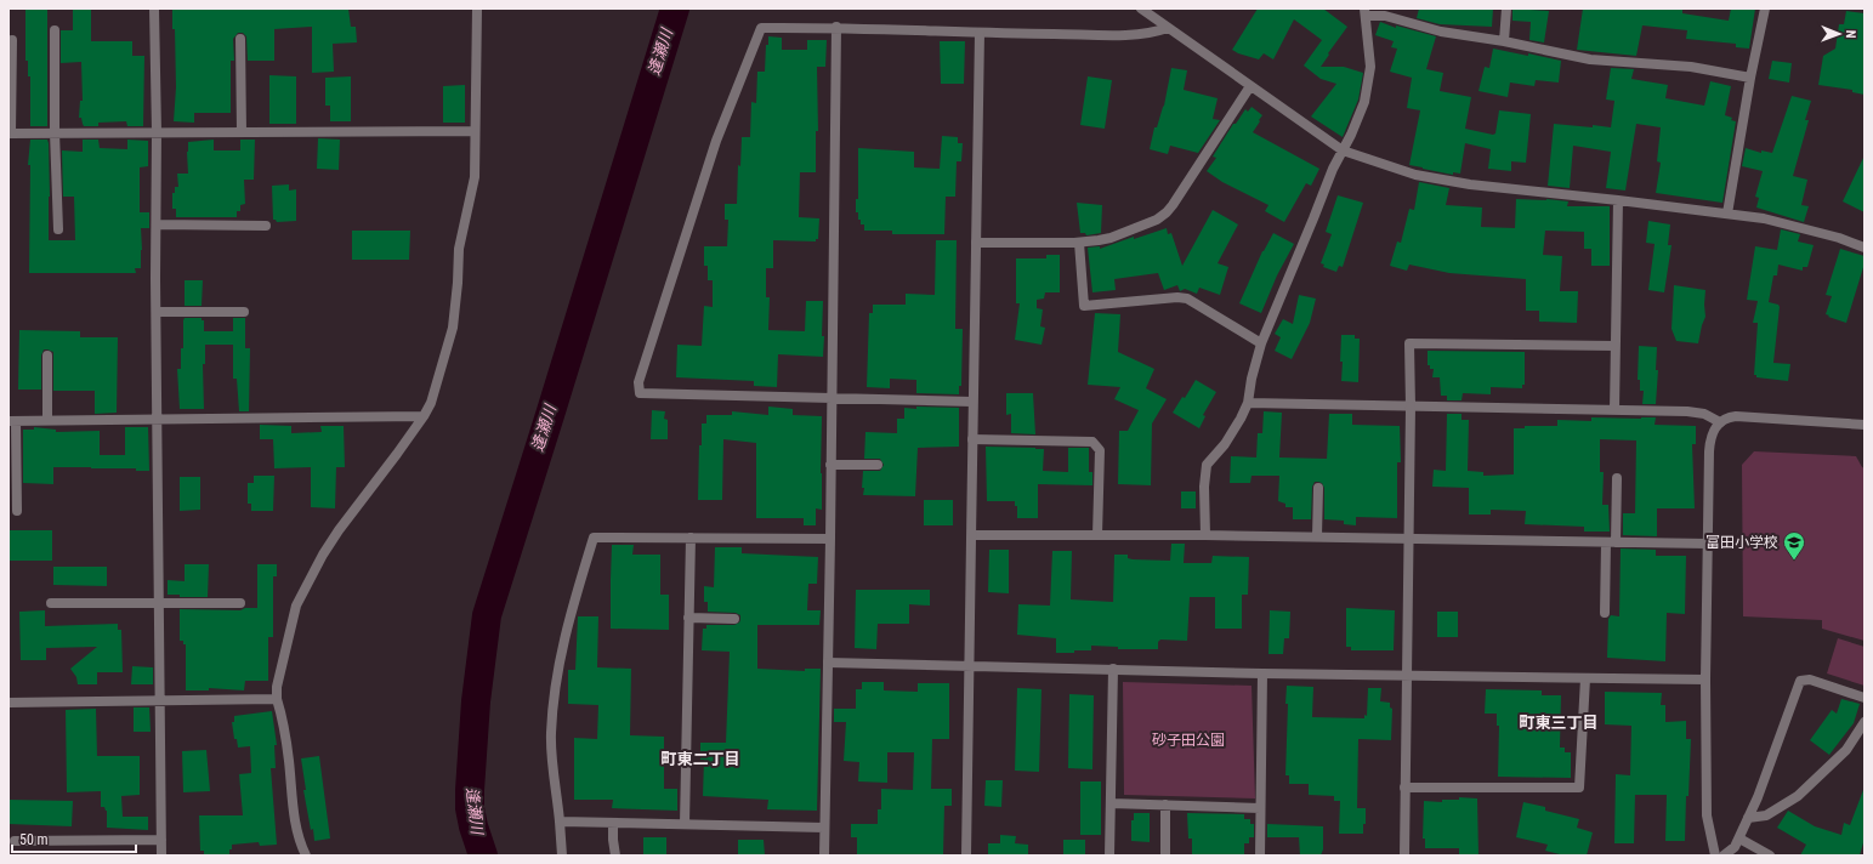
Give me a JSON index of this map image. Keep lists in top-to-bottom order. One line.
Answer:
{"districts":["町東三丁目","町東二丁目"],"water":["逢瀬川"],"parks":["砂子田公園"],"places":{"school or university":["富田小学校"]},"scale_bar":"50 m","north":"right"}
